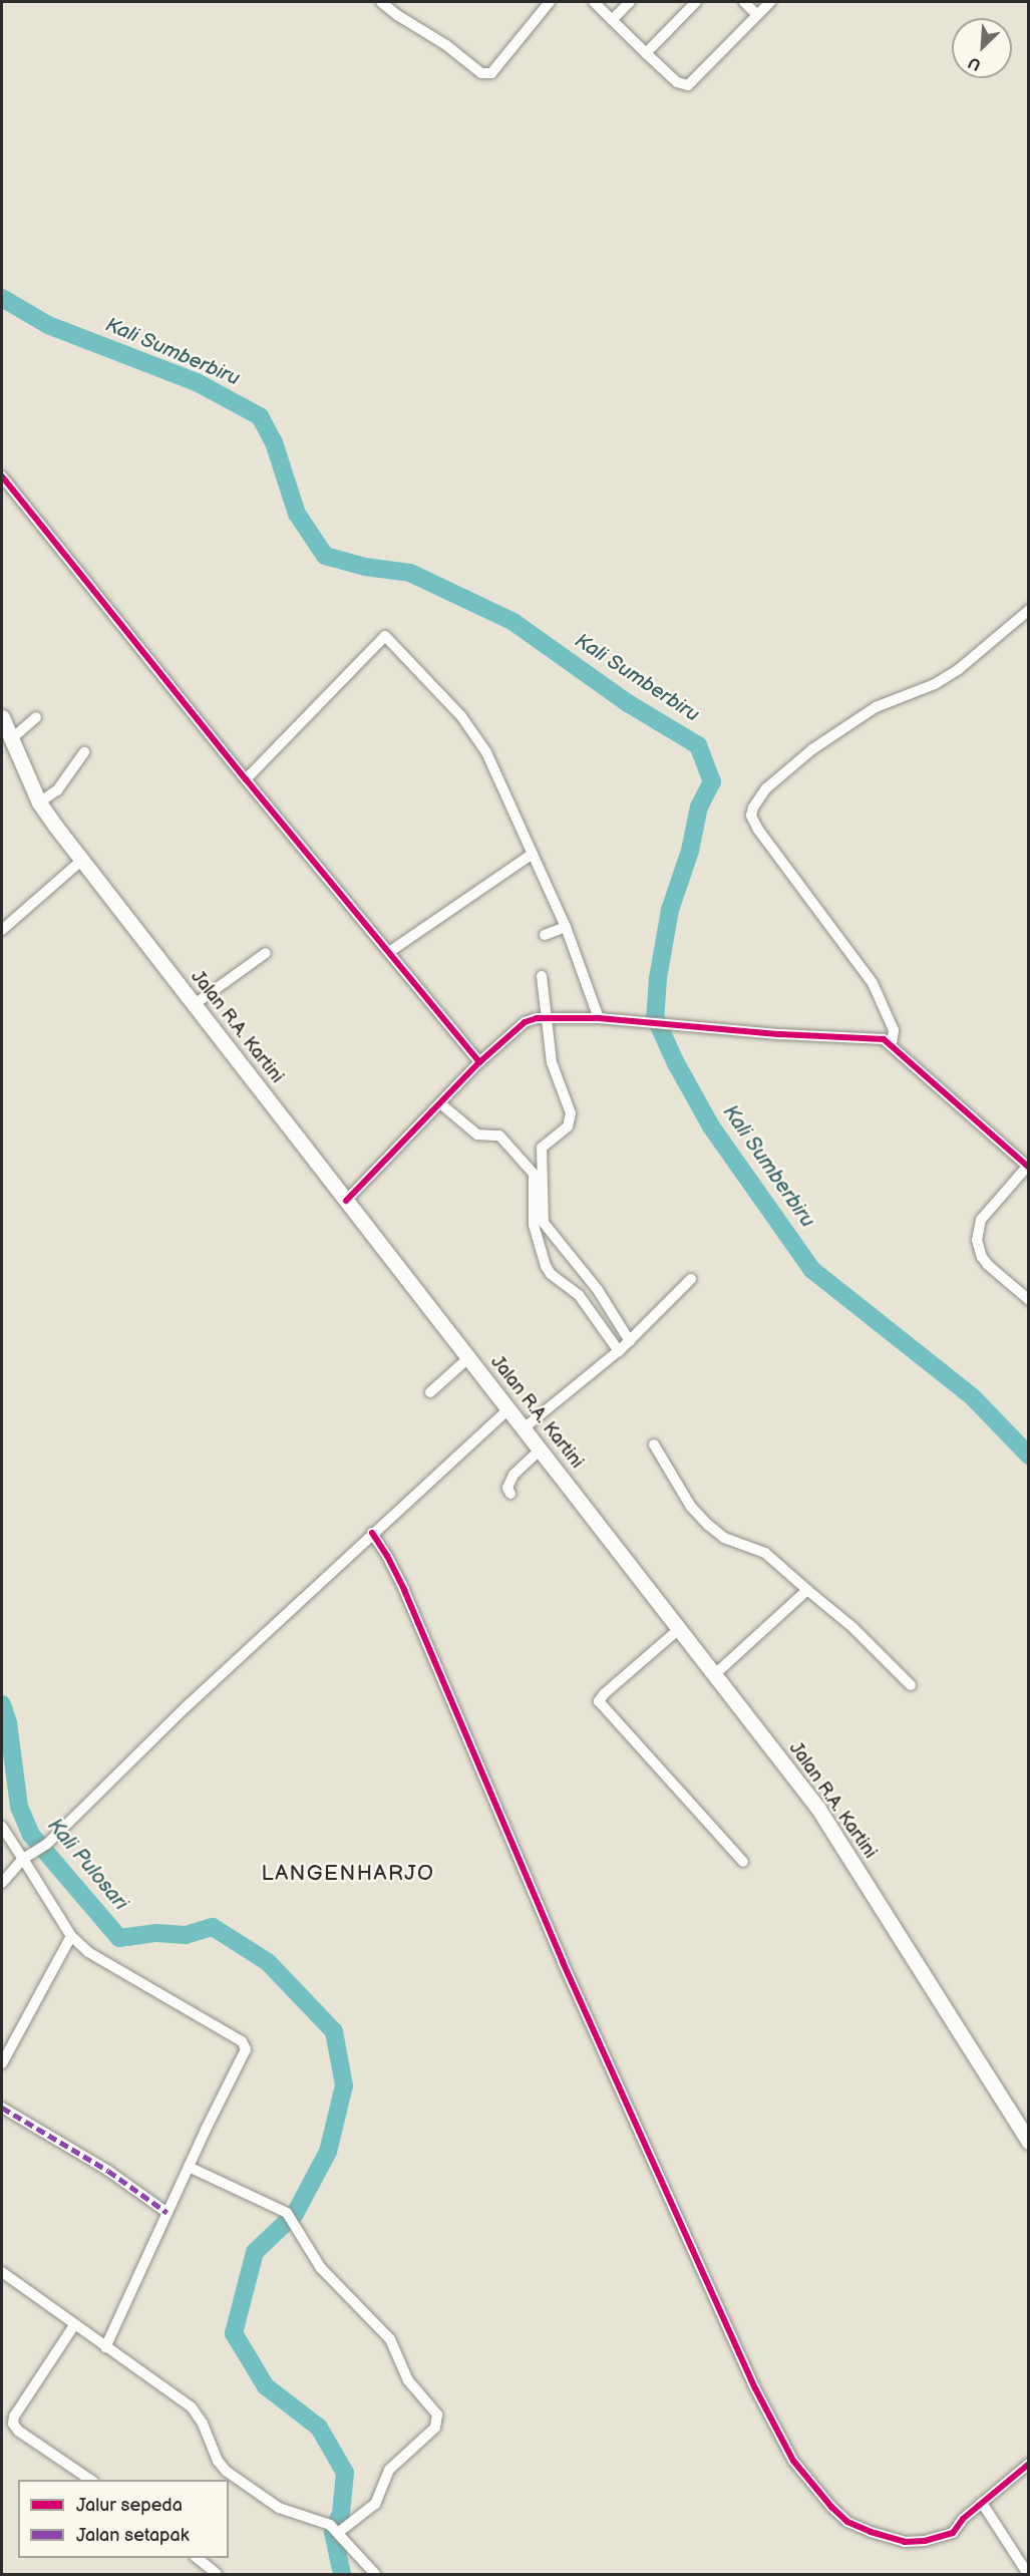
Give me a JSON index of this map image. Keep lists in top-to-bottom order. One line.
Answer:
{"streets":{"main road":["Jalan R.A. Kartini"]},"districts":["LANGENHARJO"],"water":["Kali Sumberbiru","Kali Pulosari"],"legend":["Jalur sepeda","Jalan setapak"],"north":"bottom left"}
